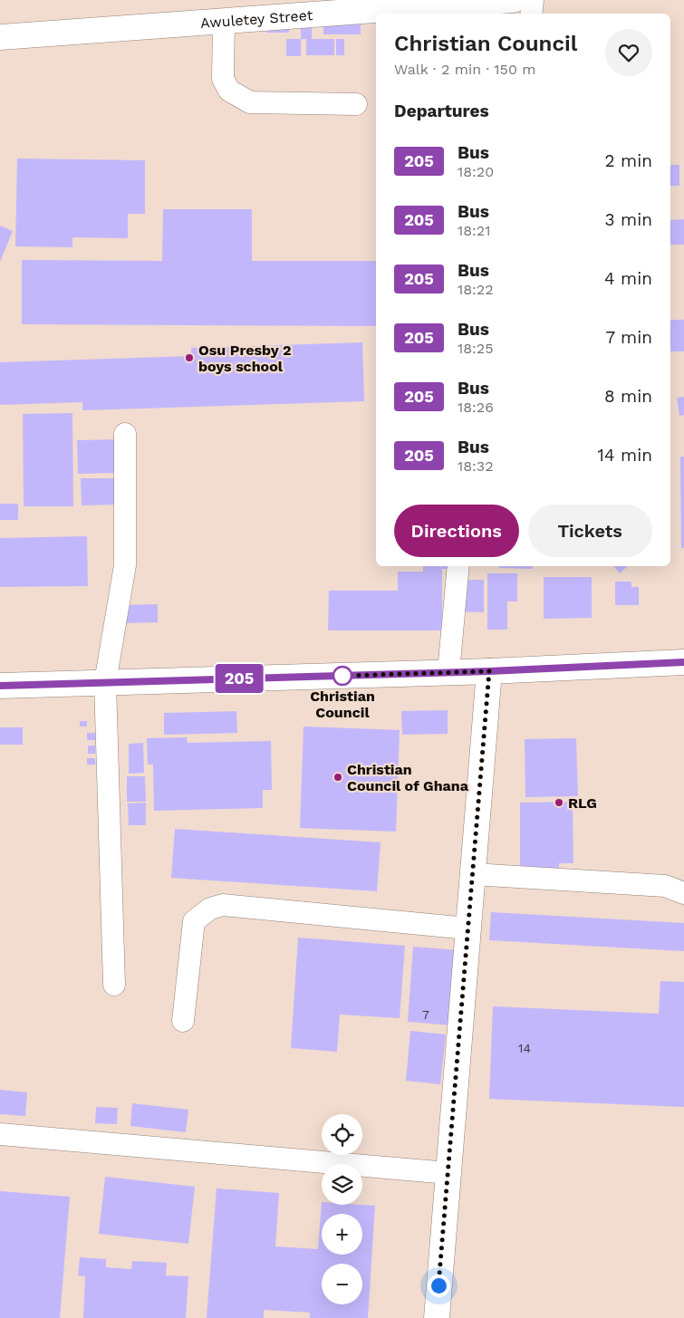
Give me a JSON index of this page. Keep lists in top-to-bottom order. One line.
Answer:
{"streets":{"street":["Awuletey Street"]},"places":["Osu Presby 2 boys school","Christian Council","Christian Council of Ghana","RLG"],"lines":["bus line 205"],"house_numbers":["7","14"],"page":{"on_map":"205","heading":[["Christian Council","Walk · 2 min · 150 m"],"Departures"],"list":[{"mark":"205","name":"Bus","note":"18:20","value":"2 min"},{"mark":"205","name":"Bus","note":"18:21","value":"3 min"},{"mark":"205","name":"Bus","note":"18:22","value":"4 min"},{"mark":"205","name":"Bus","note":"18:25","value":"7 min"},{"mark":"205","name":"Bus","note":"18:26","value":"8 min"},{"mark":"205","name":"Bus","note":"18:32","value":"14 min"}],"buttons":["Directions","Tickets"],"map_buttons":["+","−"]}}
